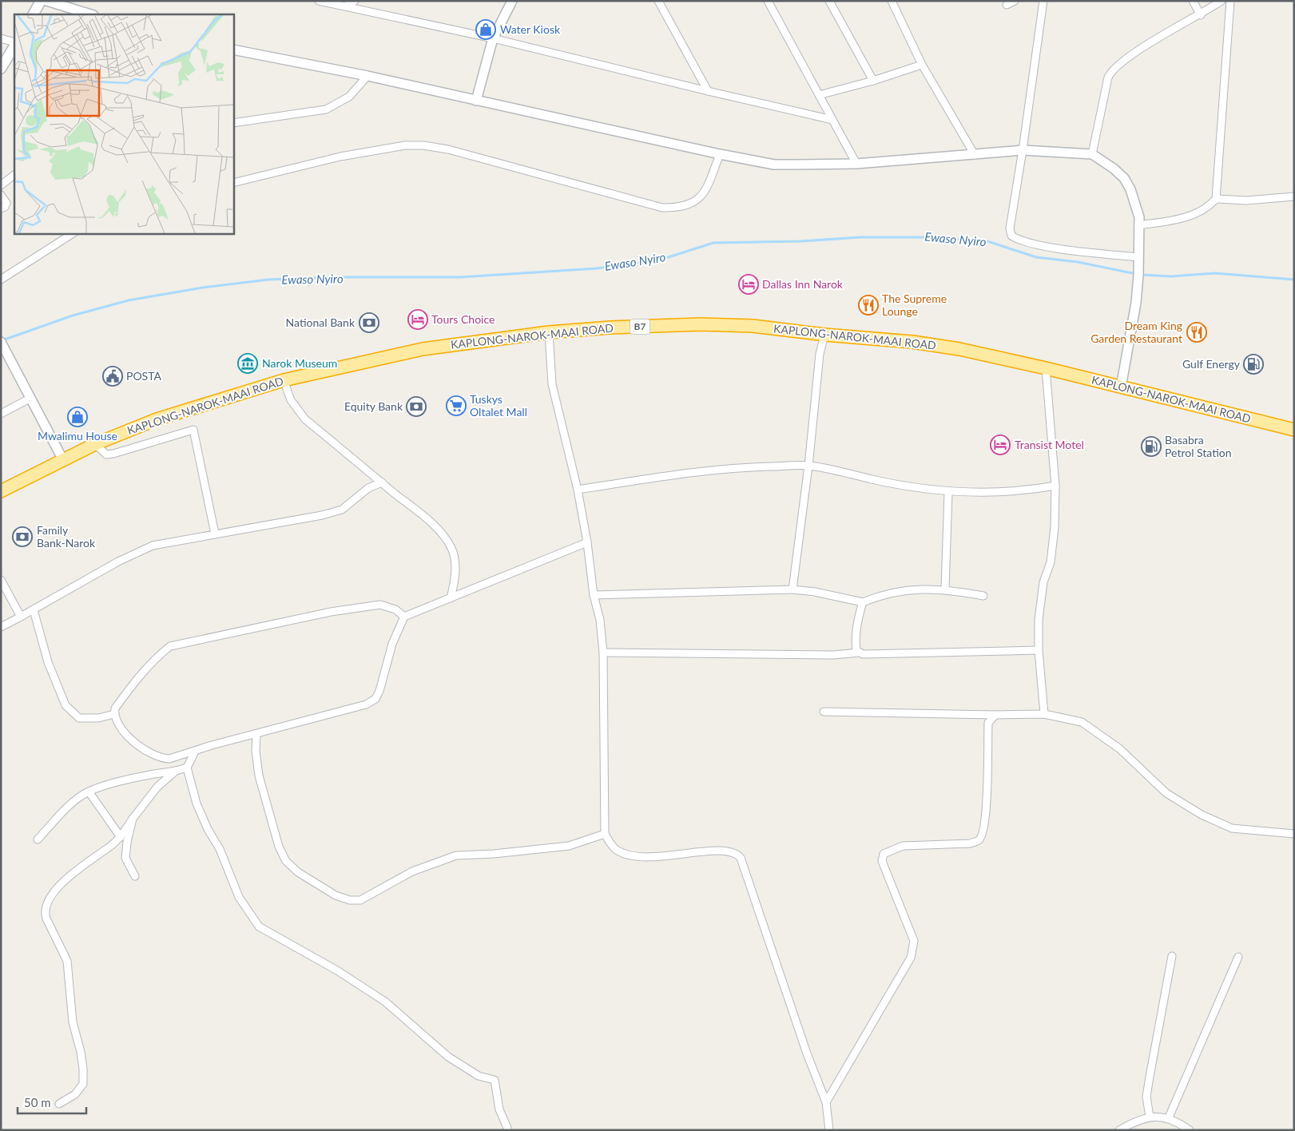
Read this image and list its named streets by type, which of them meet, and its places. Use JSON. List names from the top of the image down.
{
  "streets": {
    "highway": ["B7", "KAPLONG-NAROK-MAAI ROAD"]
  },
  "water": ["Ewaso Nyiro"],
  "places": {
    "shop": ["Water Kiosk", "Mwalimu House"],
    "hotel": ["Dallas Inn Narok", "Tours Choice", "Transist Motel"],
    "restaurant": ["The Supreme Lounge", "Dream King Garden Restaurant"],
    "bank": ["National Bank", "Equity Bank", "Family Bank-Narok"],
    "museum": ["Narok Museum"],
    "fuel station": ["Gulf Energy", "Basabra Petrol Station"],
    "public building": ["POSTA"],
    "supermarket": ["Tuskys Oltalet Mall"]
  },
  "scale_bar": "50 m"
}
